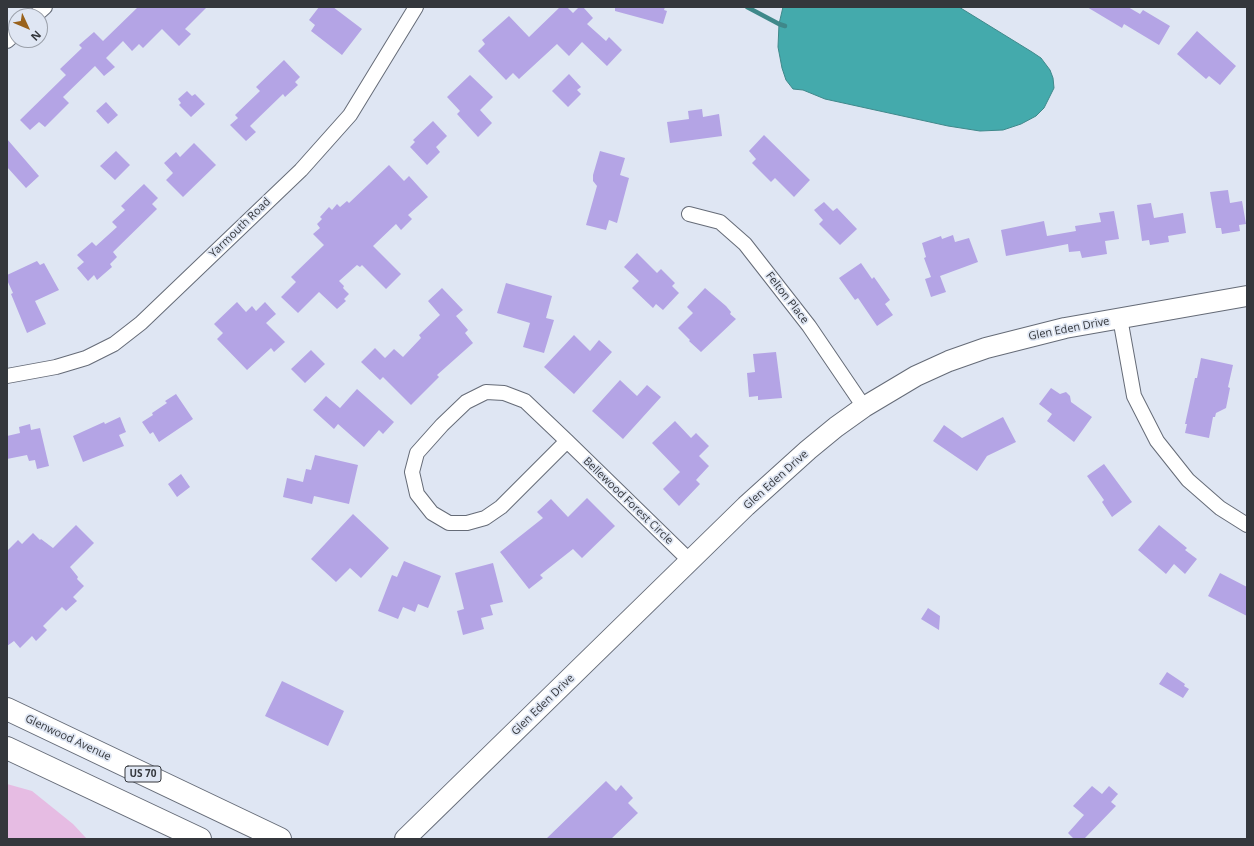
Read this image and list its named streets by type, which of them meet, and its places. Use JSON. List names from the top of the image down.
{
  "streets": {
    "main road": ["Glen Eden Drive", "Glenwood Avenue", "US 70"],
    "street": ["Yarmouth Road", "Felton Place", "Bellewood Forest Circle"]
  },
  "crossings": [
    ["Felton Place", "Glen Eden Drive"],
    ["Glen Eden Drive", "Bellewood Forest Circle"]
  ],
  "north": "bottom right"
}
